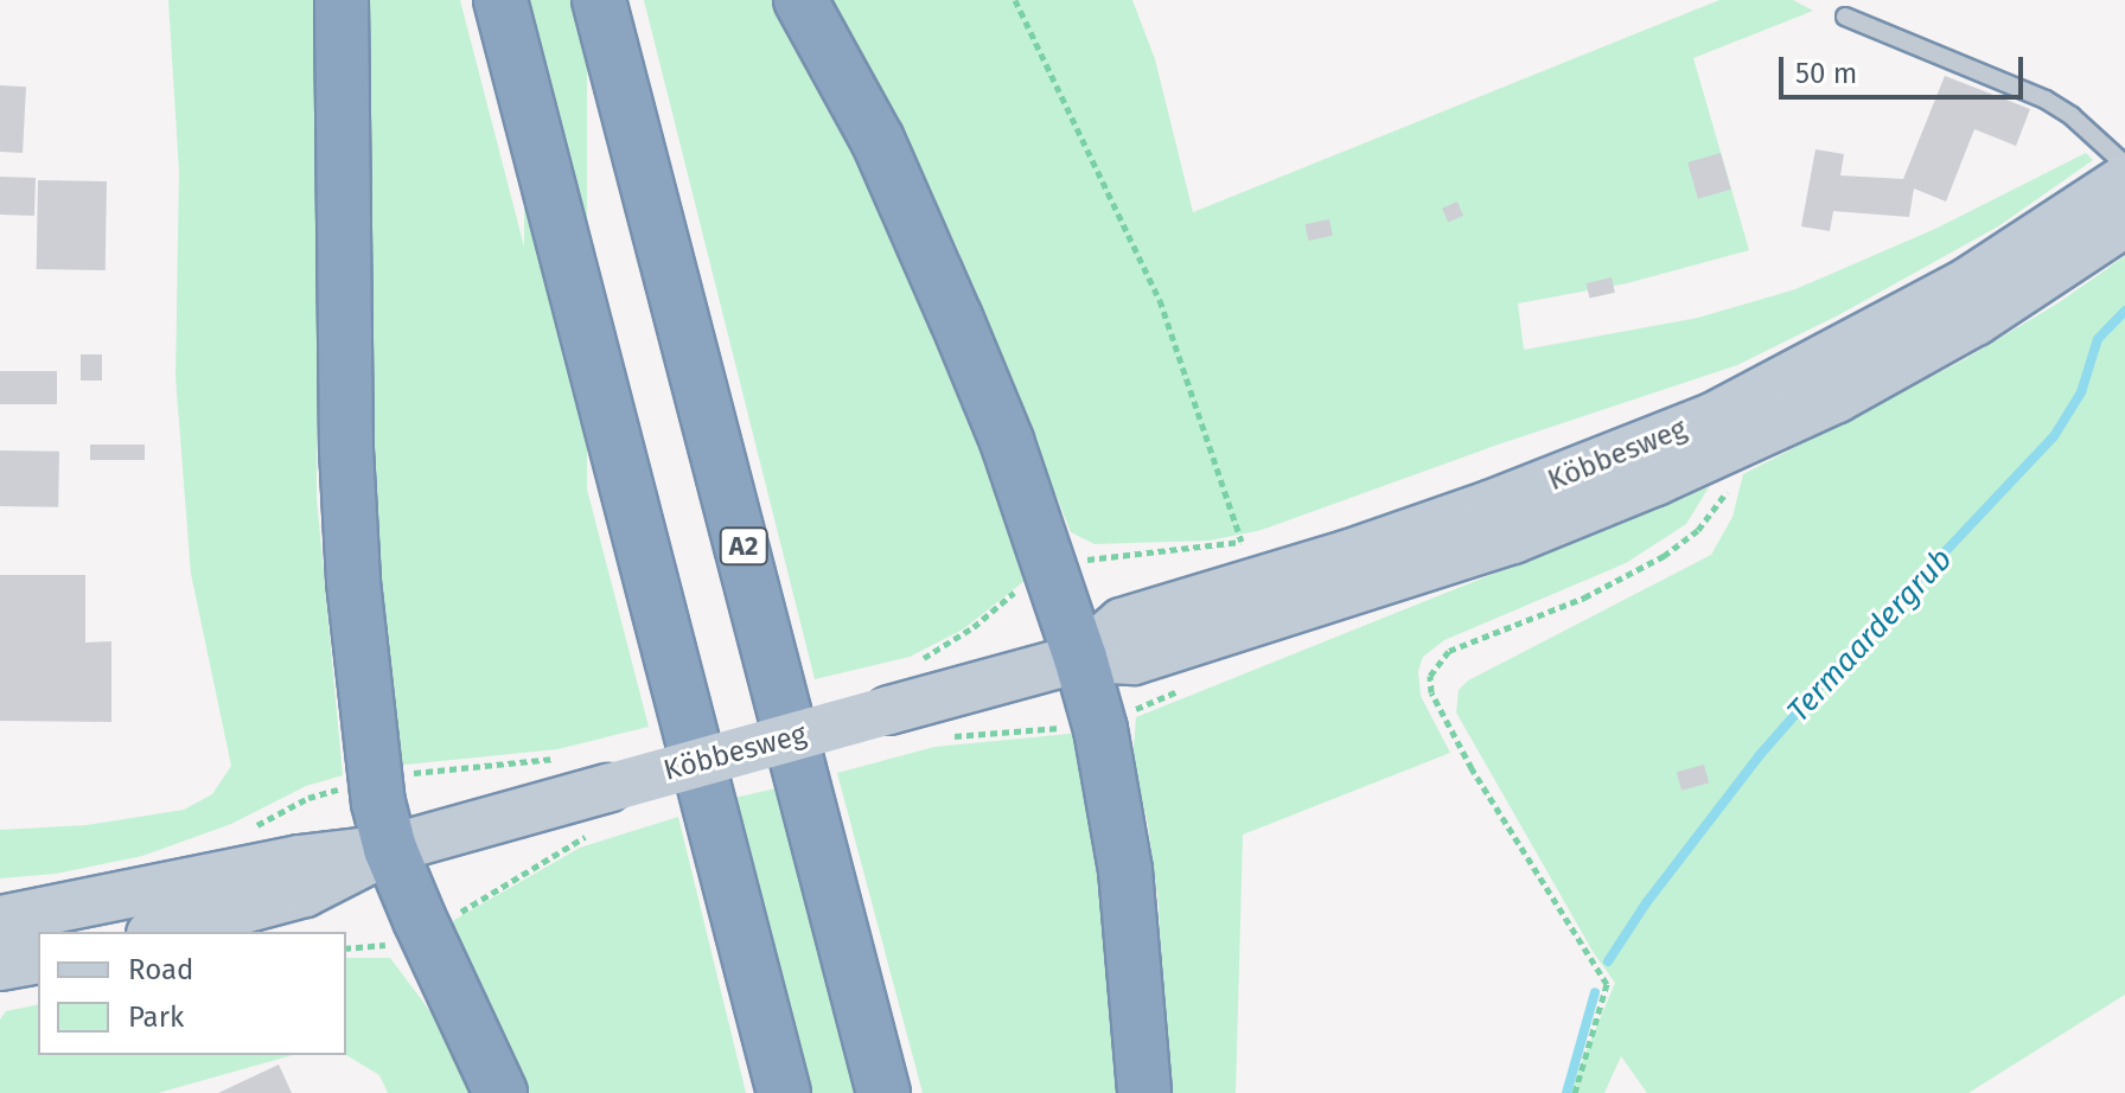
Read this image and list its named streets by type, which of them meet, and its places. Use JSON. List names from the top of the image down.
{
  "streets": {
    "highway": ["A2"],
    "main road": ["Köbbesweg"]
  },
  "water": ["Termaardergrub"],
  "legend": ["Road", "Park"],
  "scale_bar": "50 m"
}
